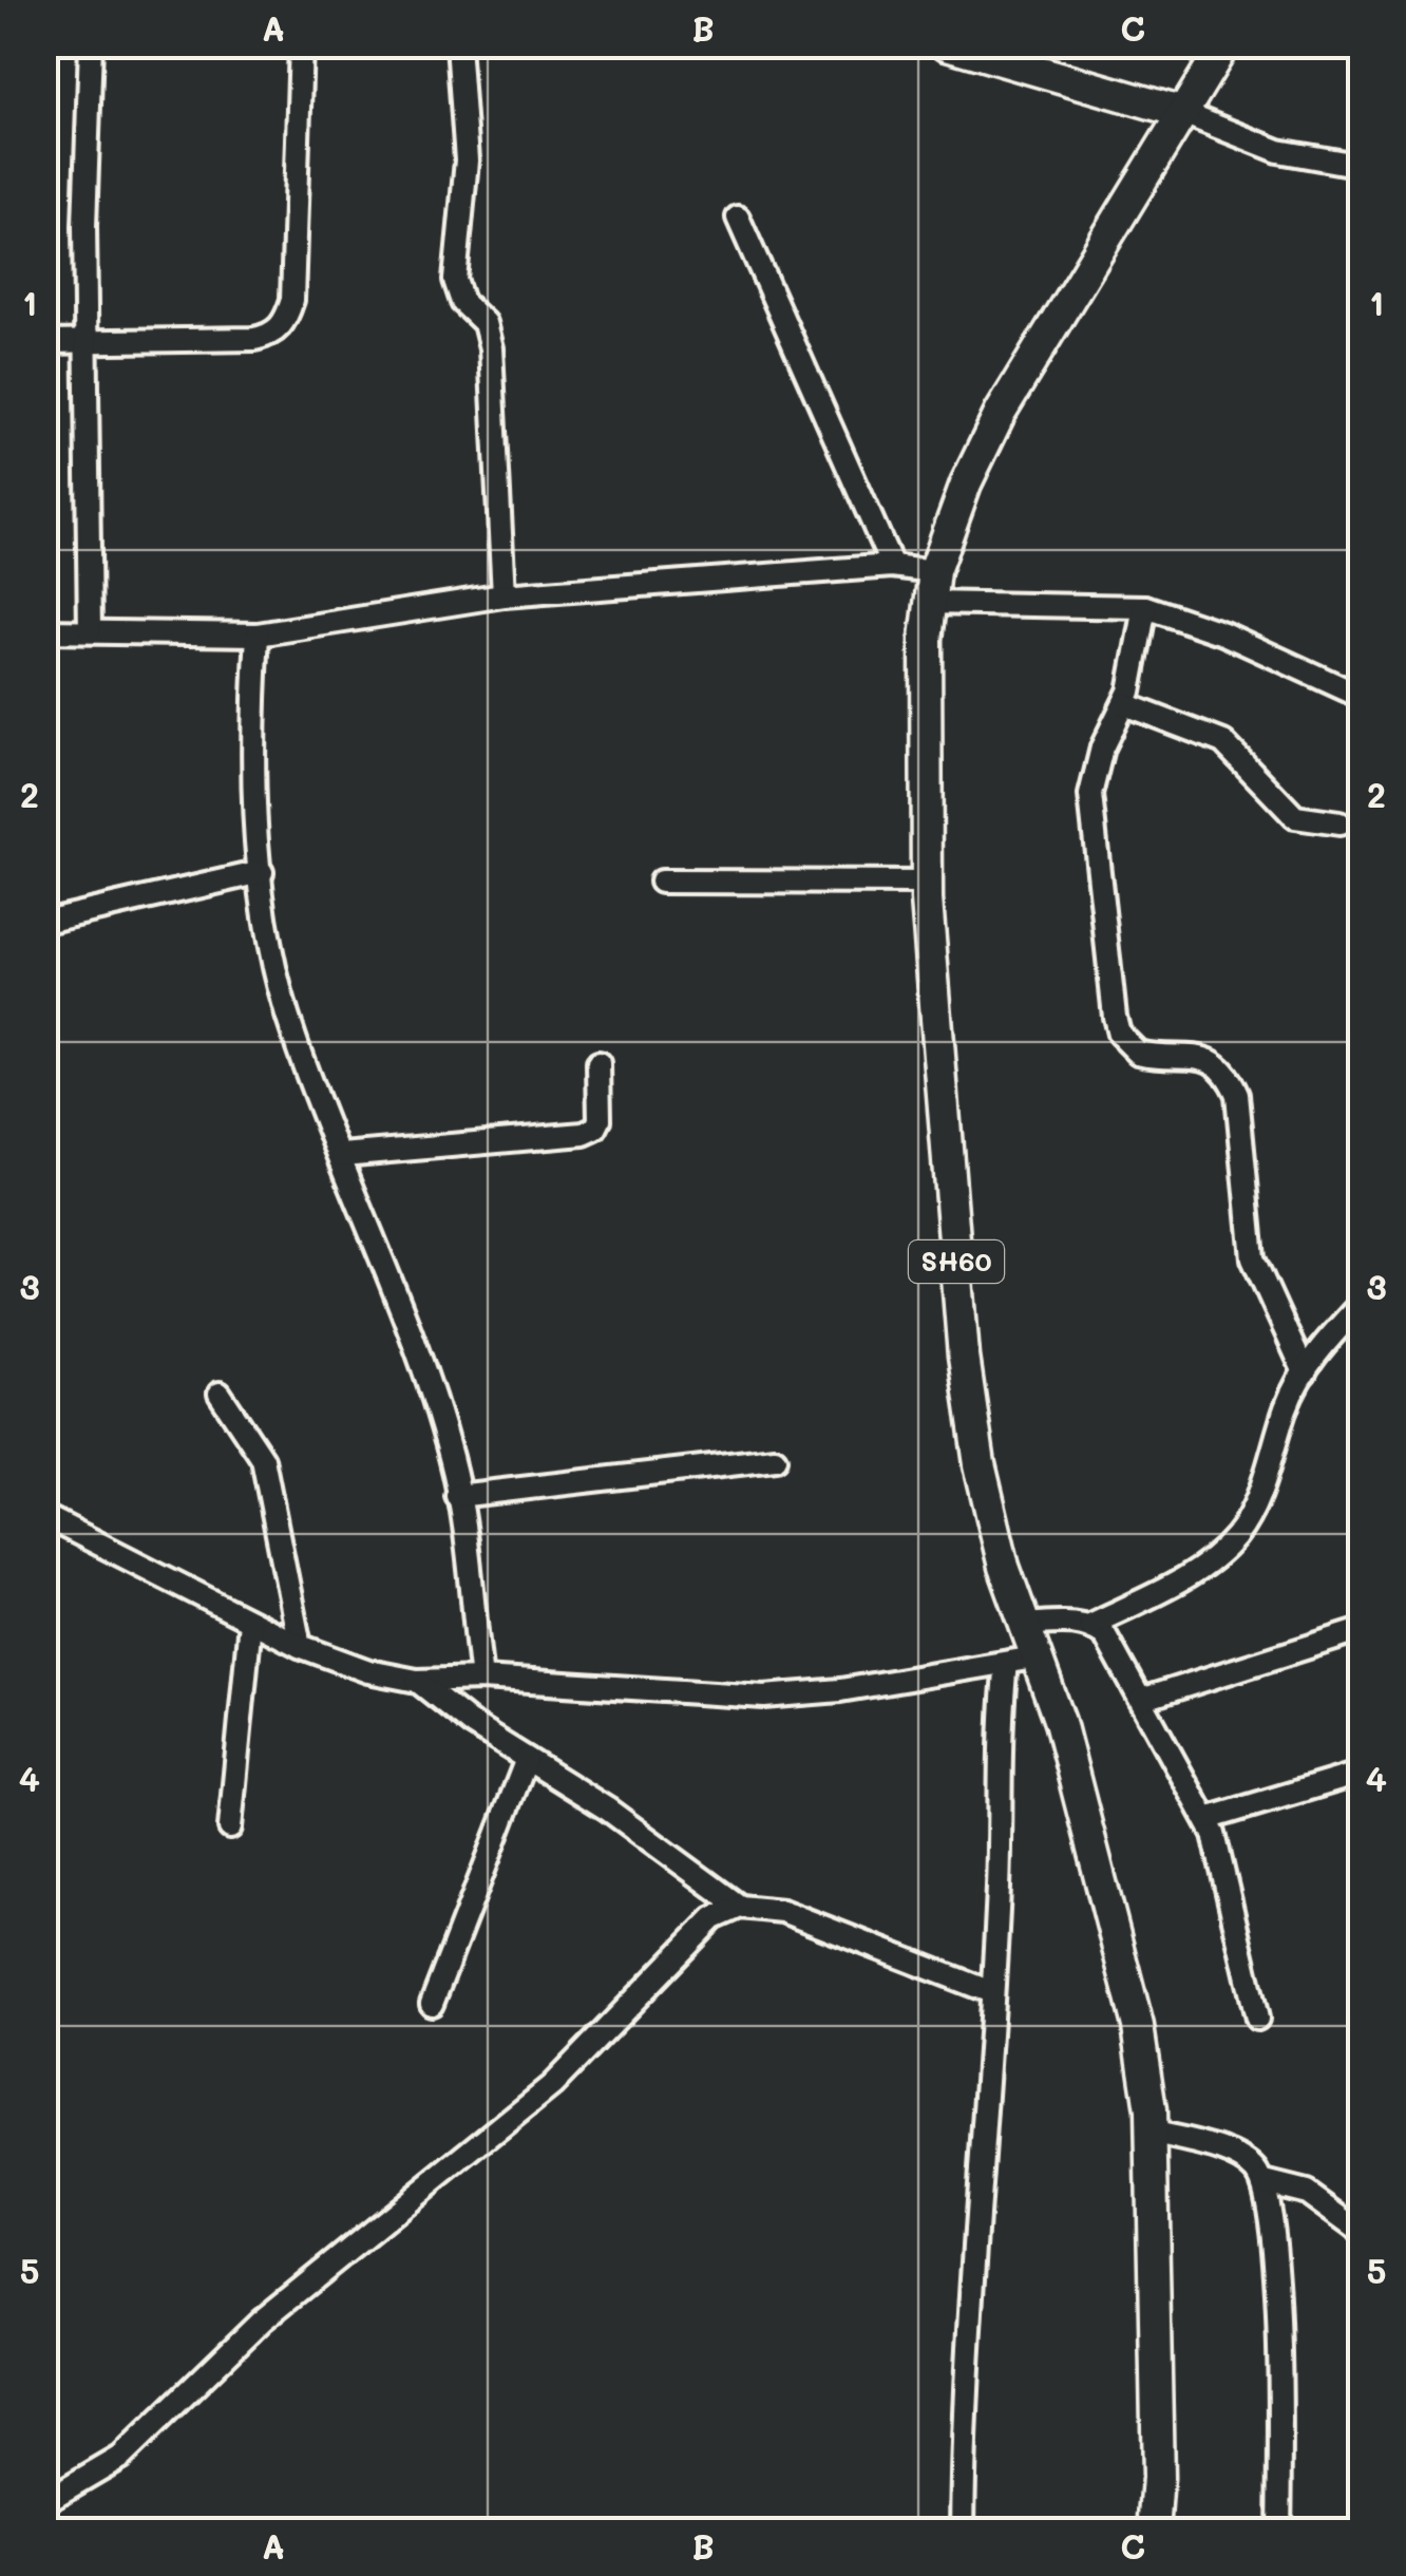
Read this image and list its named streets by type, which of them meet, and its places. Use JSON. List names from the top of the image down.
{
  "streets": {
    "main road": ["SH60"]
  },
  "grid": {
    "columns": ["A", "B", "C"],
    "rows": [
      "1",
      "2",
      "3",
      "4",
      "5"
    ]
  }
}
